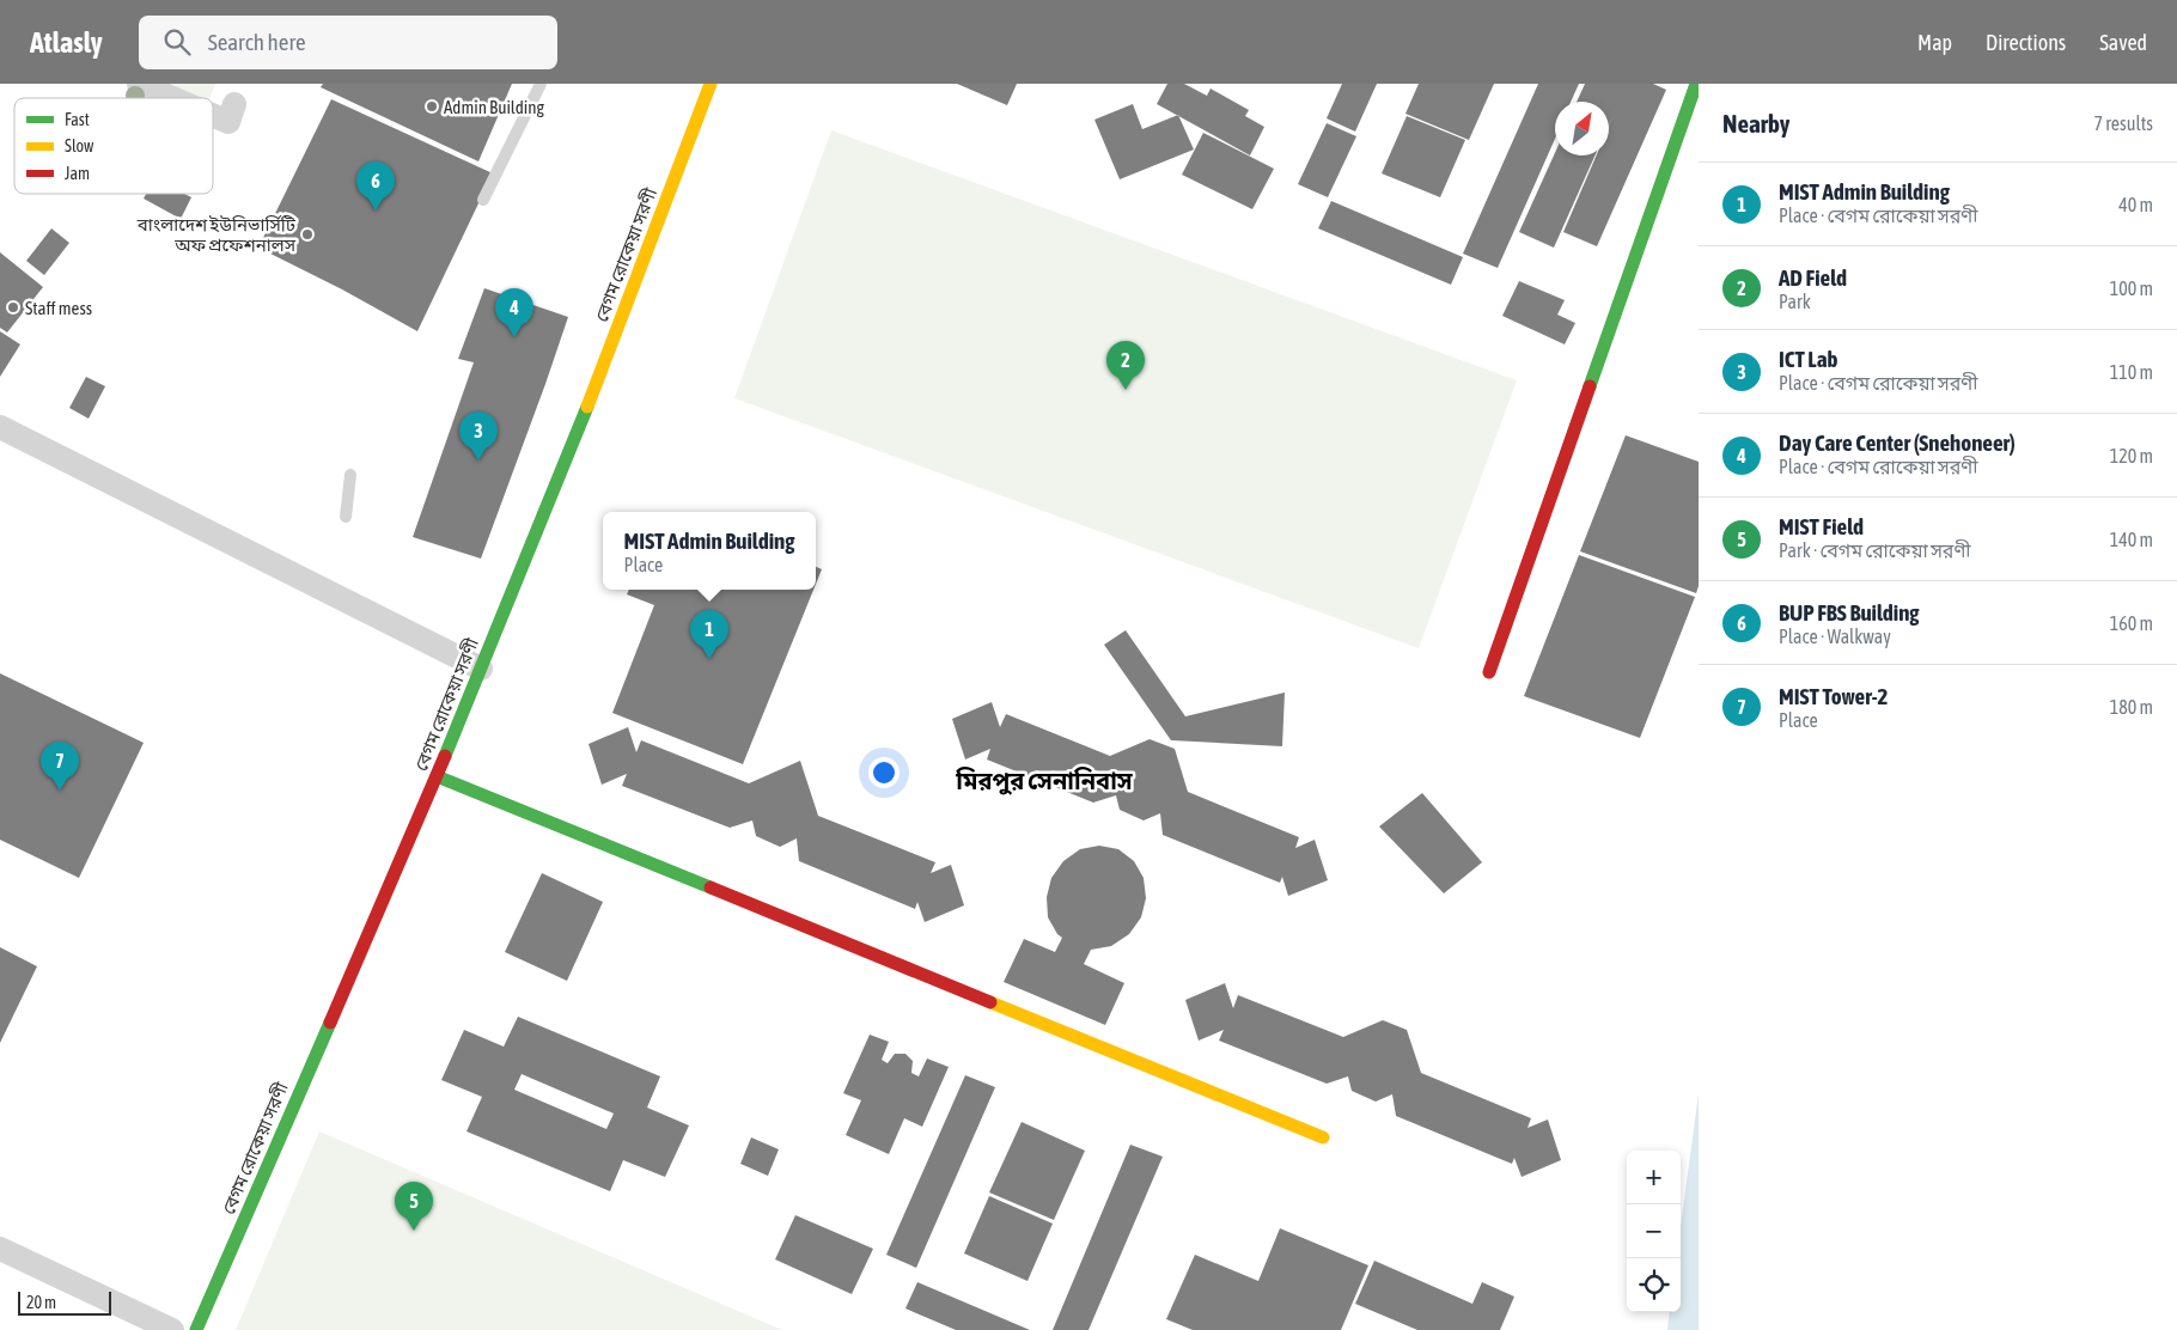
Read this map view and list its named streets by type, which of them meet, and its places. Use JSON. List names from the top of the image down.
{
  "streets": {
    "street": ["বেগম রোকেয়া সরণী"]
  },
  "districts": ["মিরপুর সেনানিবাস"],
  "places": ["Admin Building", "বাংলাদেশ ইউনিভার্সিটি অফ প্রফেশনালস", "Staff mess"],
  "legend": ["Fast", "Slow", "Jam"],
  "scale_bar": "20 m",
  "north": "top right",
  "page": {
    "header": "Atlasly",
    "search": "Search here",
    "nav": ["Map", "Directions", "Saved"],
    "heading": ["Nearby", "7 results"],
    "pins": [
      "6",
      "4",
      "2",
      "3",
      "1",
      "7",
      "5"
    ],
    "list": [
      {
        "mark": "1",
        "name": "MIST Admin Building",
        "note": "Place · বেগম রোকেয়া সরণী",
        "value": "40 m"
      },
      {
        "mark": "2",
        "name": "AD Field",
        "note": "Park",
        "value": "100 m"
      },
      {
        "mark": "3",
        "name": "ICT Lab",
        "note": "Place · বেগম রোকেয়া সরণী",
        "value": "110 m"
      },
      {
        "mark": "4",
        "name": "Day Care Center (Snehoneer)",
        "note": "Place · বেগম রোকেয়া সরণী",
        "value": "120 m"
      },
      {
        "mark": "5",
        "name": "MIST Field",
        "note": "Park · বেগম রোকেয়া সরণী",
        "value": "140 m"
      },
      {
        "mark": "6",
        "name": "BUP FBS Building",
        "note": "Place · Walkway",
        "value": "160 m"
      },
      {
        "mark": "7",
        "name": "MIST Tower-2",
        "note": "Place",
        "value": "180 m"
      }
    ],
    "popup": ["MIST Admin Building", "Place"],
    "map_buttons": ["+", "−"],
    "scale": "20 m"
  }
}
